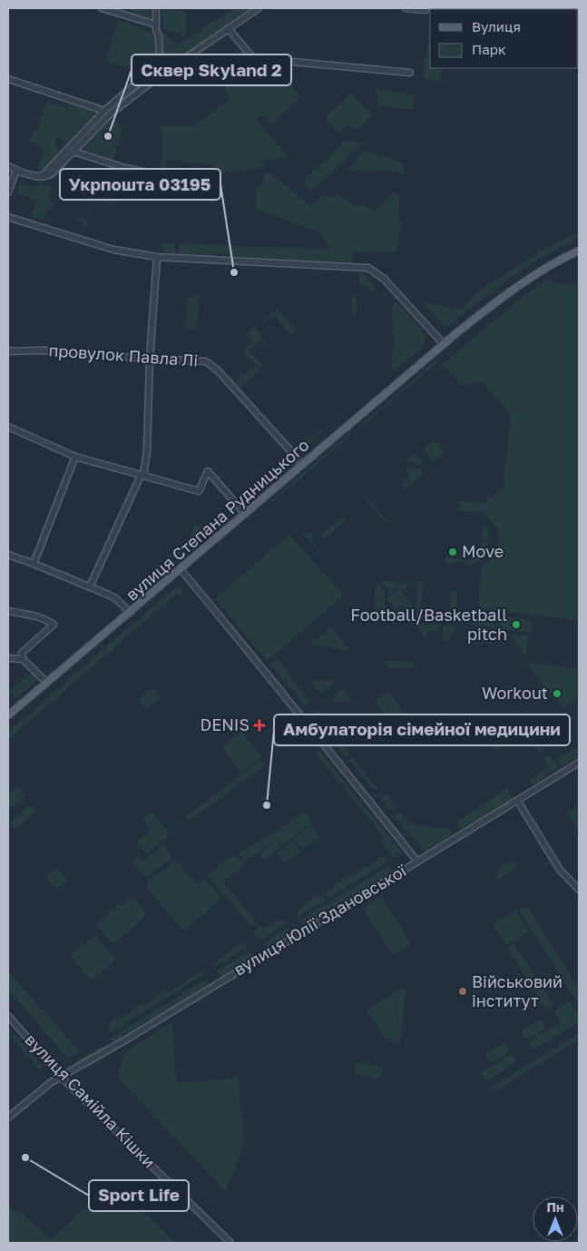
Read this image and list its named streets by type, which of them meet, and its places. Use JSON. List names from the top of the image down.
{
  "streets": {
    "main road": ["вулиця Степана Рудницького"],
    "street": ["провулок Павла Лі", "вулиця Юлії Здановської", "вулиця Самійла Кішки"]
  },
  "crossings": [
    ["провулок Павла Лі", "вулиця Степана Рудницького"],
    ["вулиця Юлії Здановської", "вулиця Самійла Кішки"]
  ],
  "places": {
    "other": [
      "Сквер Skyland 2",
      "Укрпошта 03195",
      "Move",
      "Football/Basketball pitch",
      "Workout",
      "Амбулаторія сімейної медицини",
      "Військовий інститут",
      "Sport Life"
    ],
    "health": ["DENIS"]
  },
  "legend": ["Вулиця", "Парк"],
  "north": "top"
}
